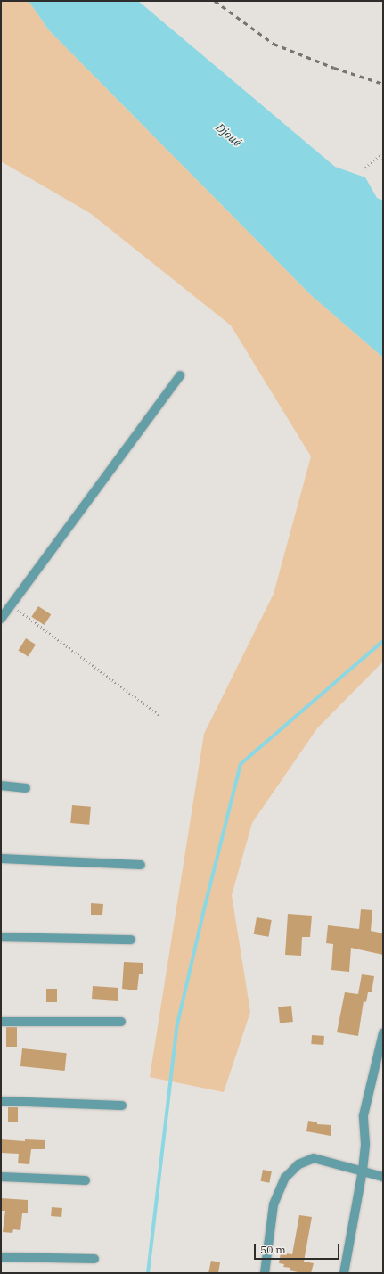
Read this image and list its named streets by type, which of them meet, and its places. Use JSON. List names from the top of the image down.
{
  "water": ["Djoué"],
  "scale_bar": "50 m"
}
